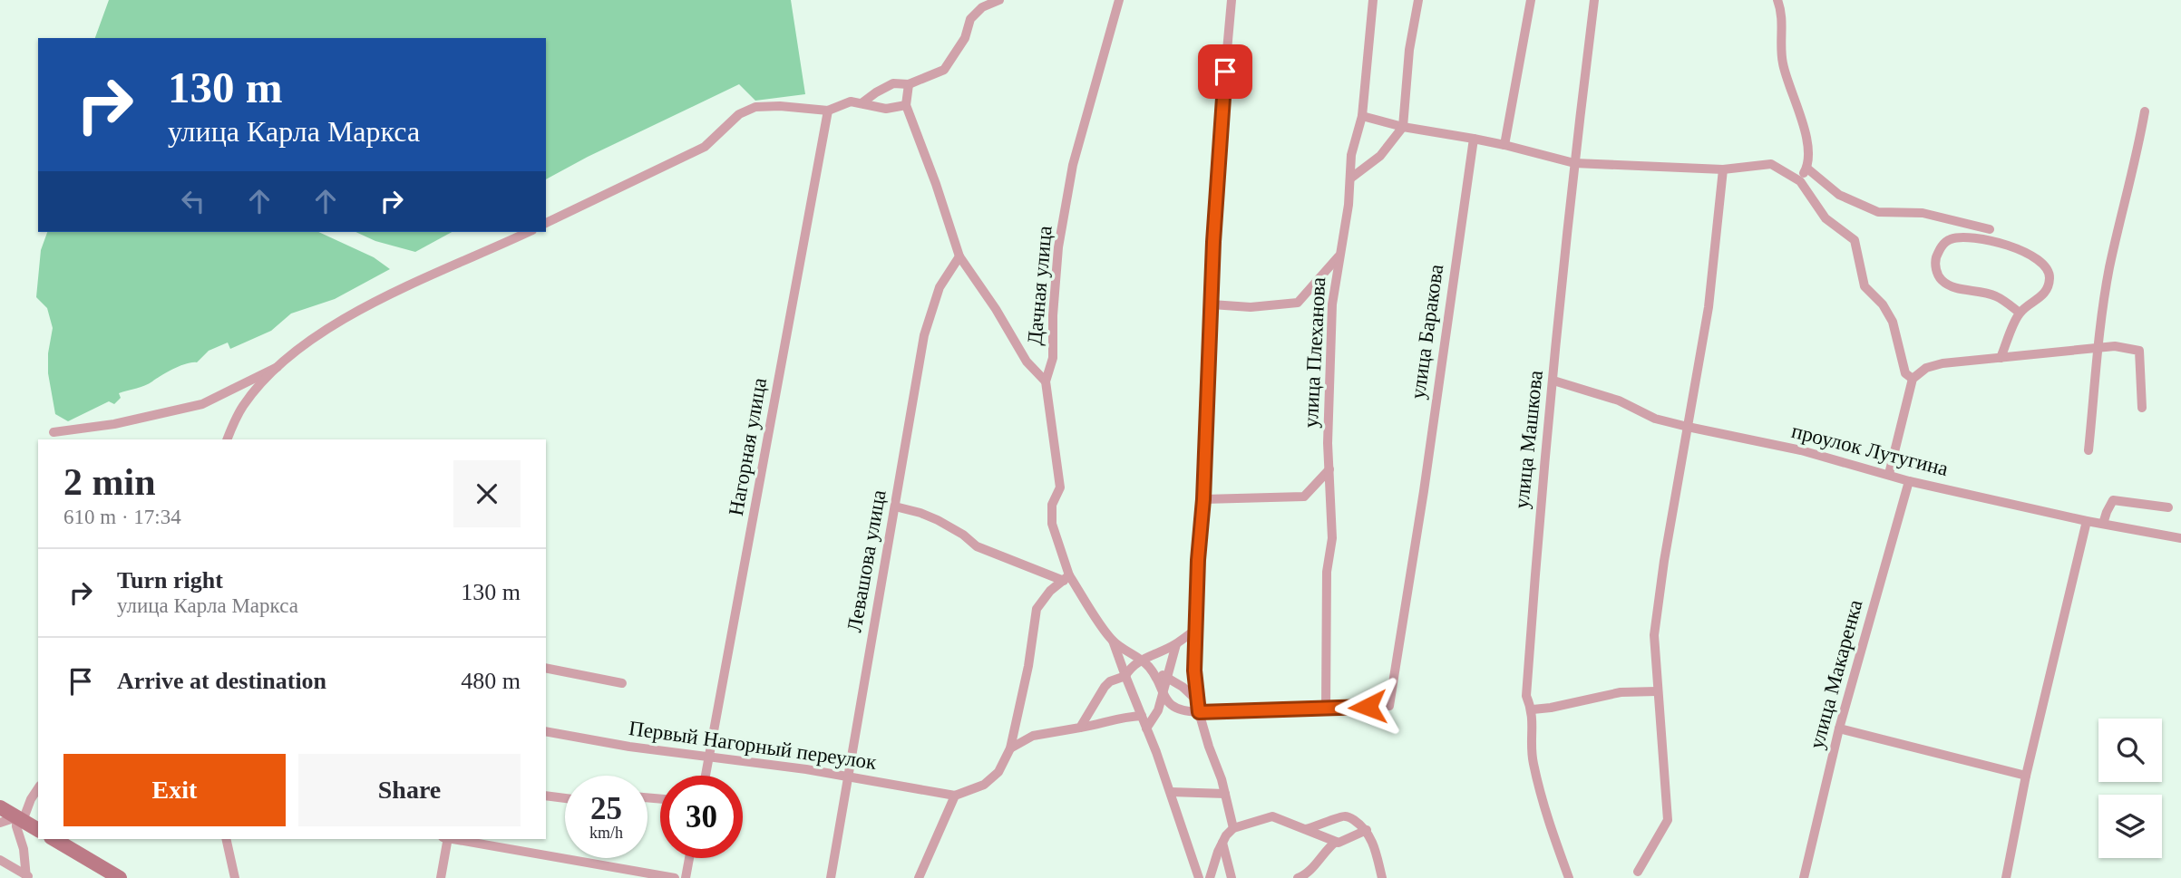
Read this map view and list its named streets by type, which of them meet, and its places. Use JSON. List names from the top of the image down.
{
  "streets": {
    "street": [
      "Дачная улица",
      "улица Баракова",
      "улица Плеханова",
      "улица Машкова",
      "Нагорная улица",
      "проулок Лутугина",
      "Левашова улица",
      "улица Макаренка",
      "Первый Нагорный переулок"
    ]
  },
  "crossings": [
    ["улица Баракова", "улица Плеханова"],
    ["улица Машкова", "проулок Лутугина"],
    ["Нагорная улица", "Первый Нагорный переулок"],
    ["проулок Лутугина", "улица Макаренка"],
    ["Левашова улица", "Первый Нагорный переулок"]
  ],
  "page": {
    "turn": ["130 m", "улица Карла Маркса"],
    "heading": ["2 min", "610 m · 17:34"],
    "list": [
      {
        "name": "Turn right",
        "note": "улица Карла Маркса",
        "value": "130 m"
      },
      {
        "name": "Arrive at destination",
        "value": "480 m"
      }
    ],
    "buttons": ["Exit", "Share"],
    "speed": "25 km/h",
    "limit": "30"
  }
}
